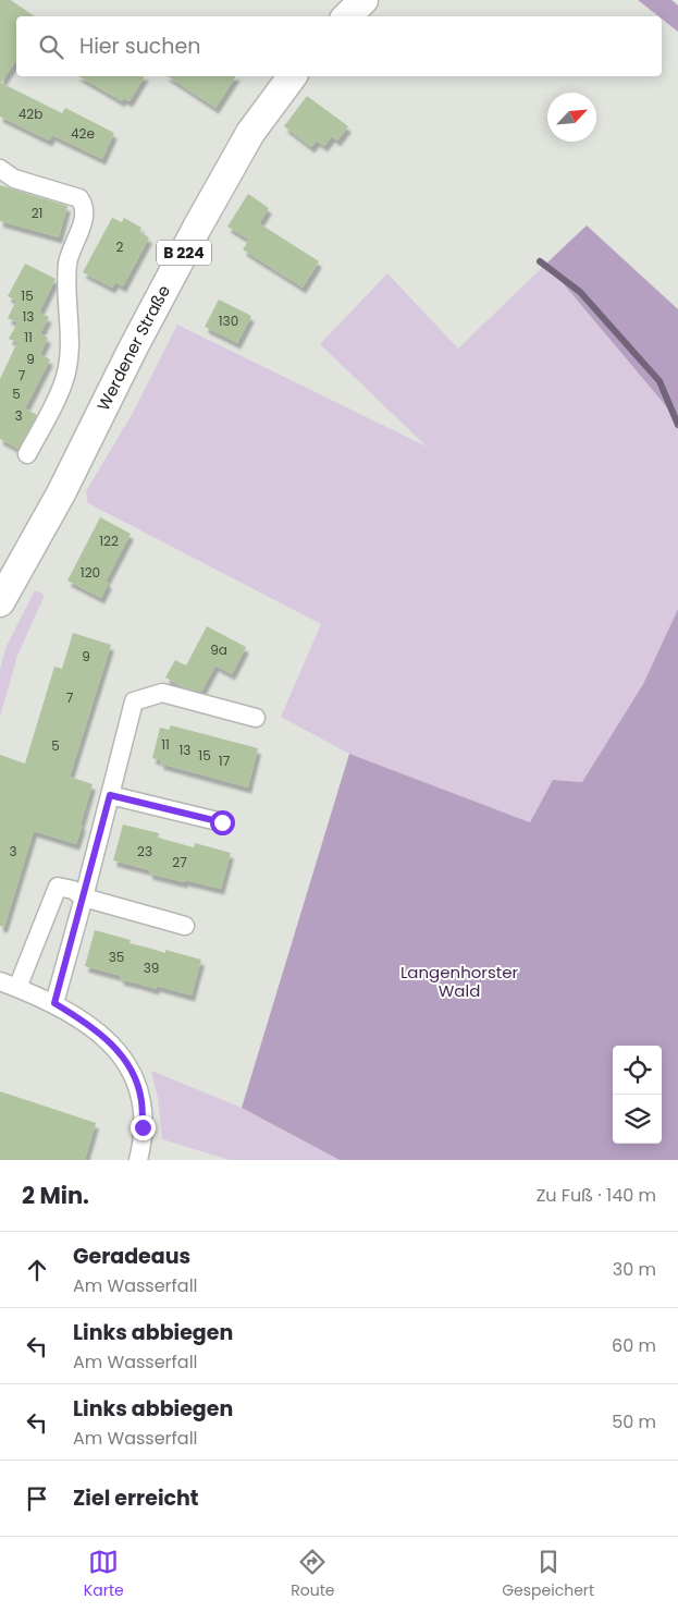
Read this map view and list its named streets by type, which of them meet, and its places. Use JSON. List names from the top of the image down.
{
  "streets": {
    "main road": ["B 224", "Werdener Straße"]
  },
  "parks": ["Langenhorster Wald"],
  "house_numbers": [
    "42b",
    "42e",
    "21",
    "2",
    "15",
    "13",
    "130",
    "11",
    "9",
    "7",
    "5",
    "3",
    "122",
    "120",
    "9a",
    "9",
    "7",
    "11",
    "5",
    "13",
    "15",
    "17",
    "3",
    "23",
    "27",
    "35",
    "39"
  ],
  "north": "top right",
  "page": {
    "search": "Hier suchen",
    "heading": ["2 Min.", "Zu Fuß · 140 m"],
    "list": [
      ["Geradeaus", "Am Wasserfall", "30 m"],
      ["Links abbiegen", "Am Wasserfall", "60 m"],
      ["Links abbiegen", "Am Wasserfall", "50 m"],
      "Ziel erreicht"
    ],
    "nav": ["Karte", "Route", "Gespeichert"]
  }
}
